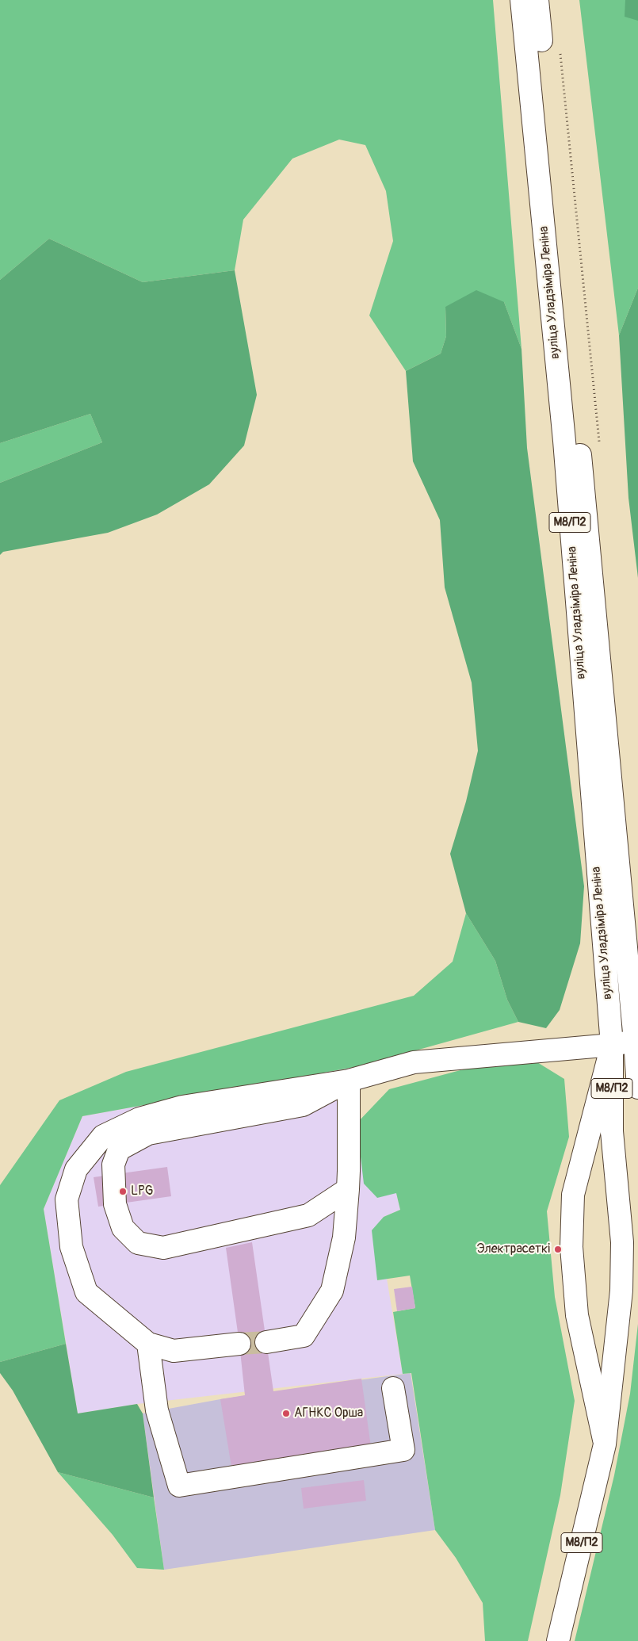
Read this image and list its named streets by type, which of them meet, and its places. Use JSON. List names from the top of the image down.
{
  "streets": {
    "main road": ["вуліца Уладзіміра Леніна", "М8/П2"]
  },
  "crossings": [
    ["вуліца Уладзіміра Леніна", "М8/П2"]
  ],
  "places": ["LPG", "Электрасеткі", "АГНКС Орша"]
}
